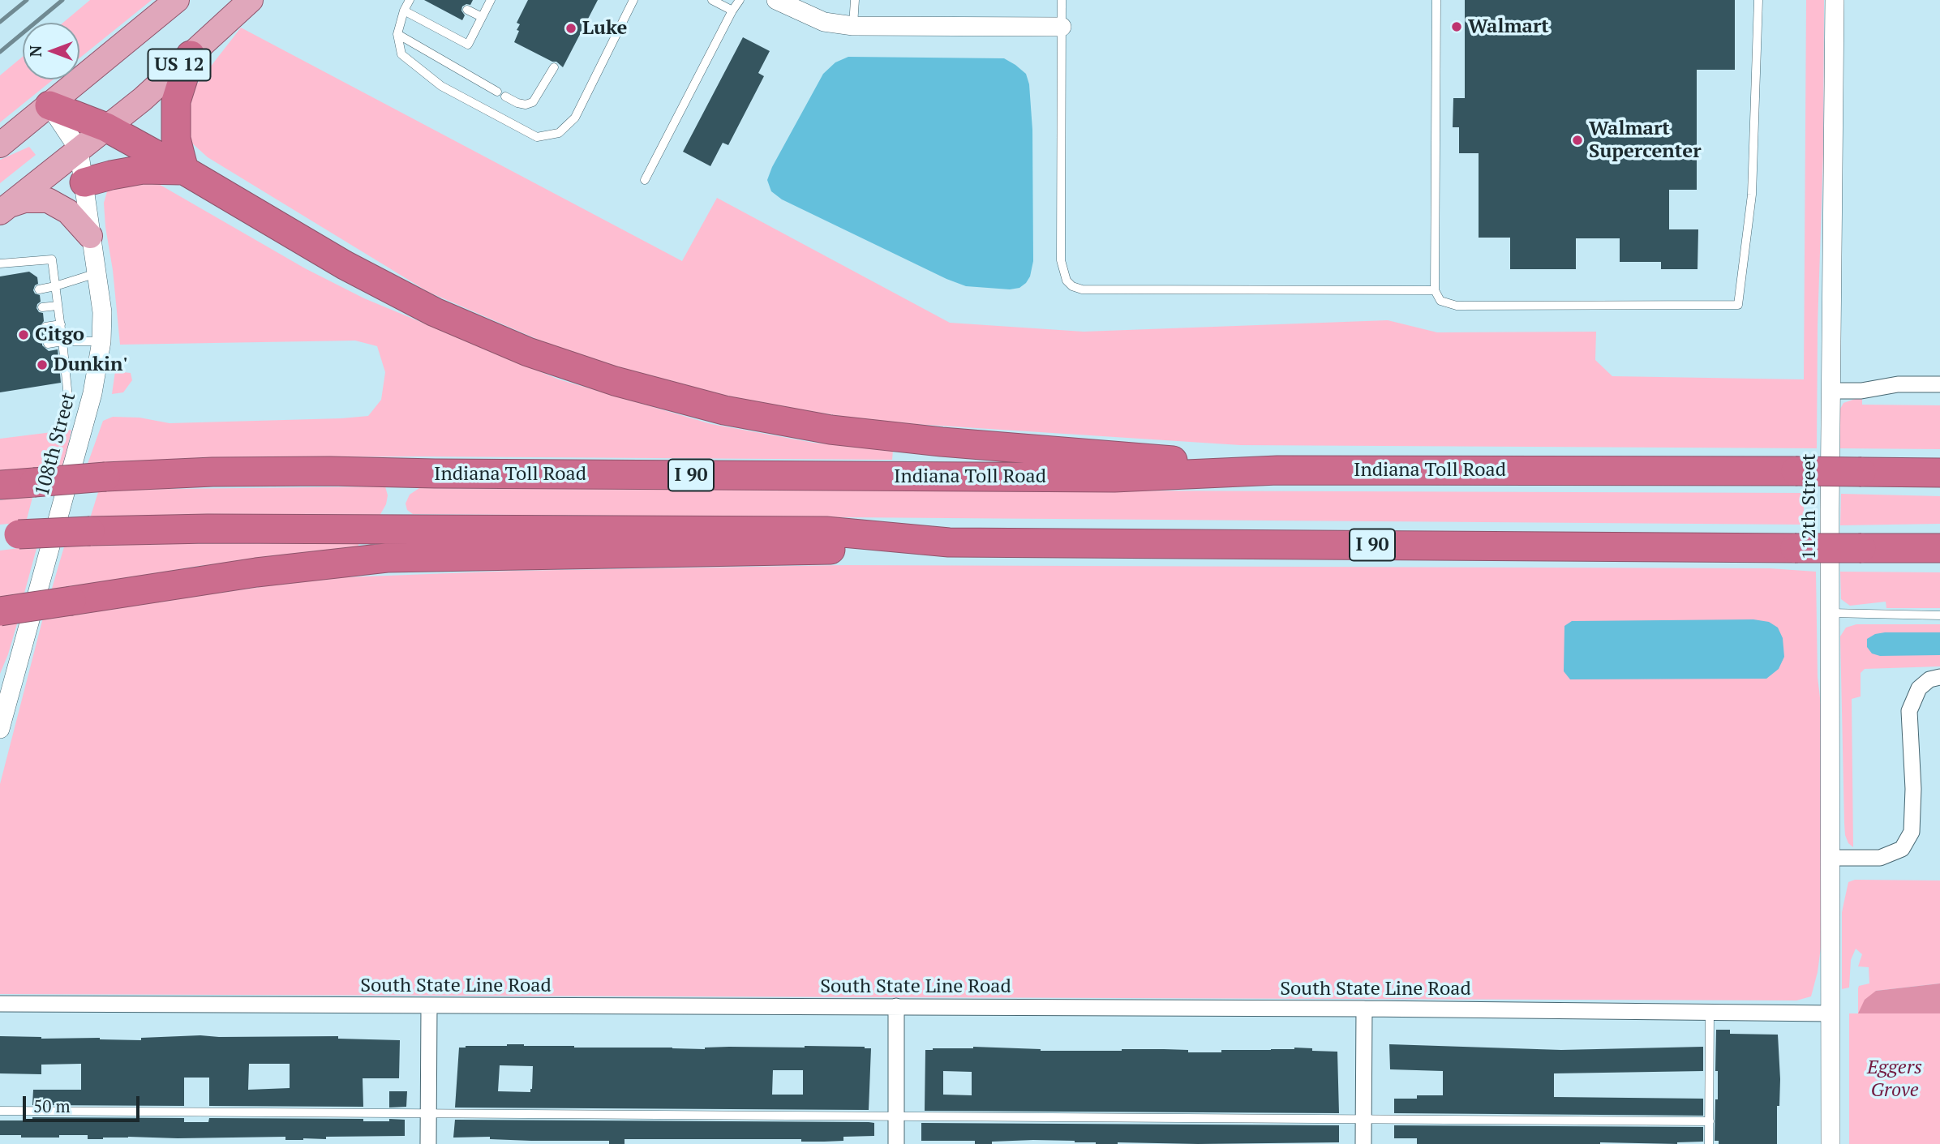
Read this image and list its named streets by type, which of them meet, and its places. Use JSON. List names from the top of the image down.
{
  "streets": {
    "highway": ["Indiana Toll Road", "I 90"],
    "main road": ["US 12"],
    "street": ["108th Street", "112th Street", "South State Line Road"]
  },
  "crossings": [
    ["US 12", "108th Street"],
    ["112th Street", "South State Line Road"]
  ],
  "parks": ["Eggers Grove"],
  "places": [
    "Walmart",
    "Luke",
    "Walmart Supercenter",
    "Citgo",
    "Dunkin'"
  ],
  "scale_bar": "50 m",
  "north": "left"
}
